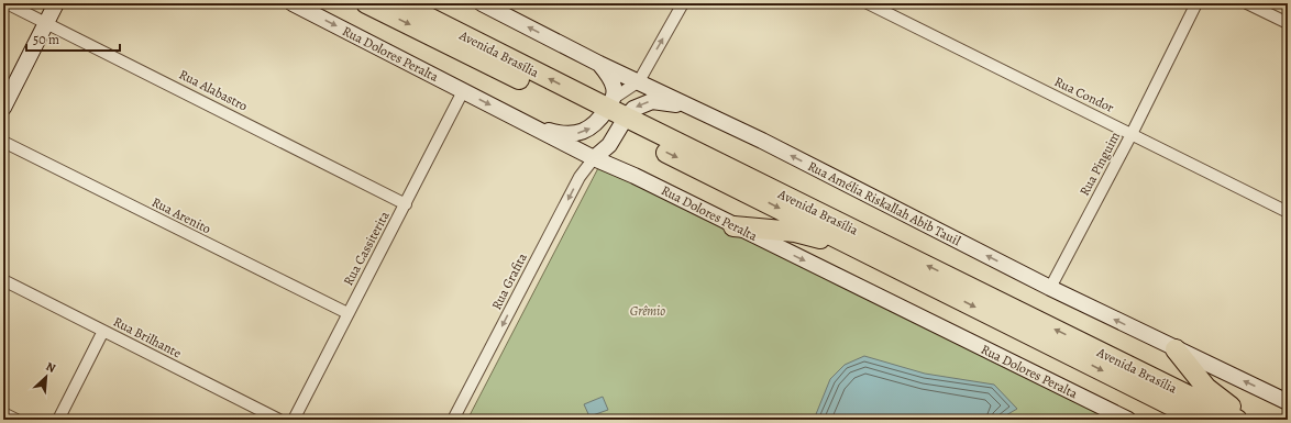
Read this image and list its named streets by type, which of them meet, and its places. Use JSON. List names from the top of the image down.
{
  "streets": {
    "highway": ["Avenida Brasília"],
    "main road": ["Rua Dolores Peralta", "Rua Amélia Riskallah Abib Tauil"],
    "street": [
      "Rua Alabastro",
      "Rua Condor",
      "Rua Pinguim",
      "Rua Arenito",
      "Rua Cassiterita",
      "Rua Grafita",
      "Rua Brilhante"
    ]
  },
  "crossings": [
    ["Rua Dolores Peralta", "Rua Cassiterita"],
    ["Rua Dolores Peralta", "Rua Grafita"],
    ["Rua Alabastro", "Rua Cassiterita"],
    ["Rua Condor", "Rua Pinguim"],
    ["Rua Pinguim", "Rua Amélia Riskallah Abib Tauil"],
    ["Rua Arenito", "Rua Cassiterita"]
  ],
  "one_way": ["Rua Dolores Peralta", "Rua Amélia Riskallah Abib Tauil", "Rua Grafita"],
  "parks": ["Grêmio"],
  "scale_bar": "50 m",
  "north": "top right"
}
